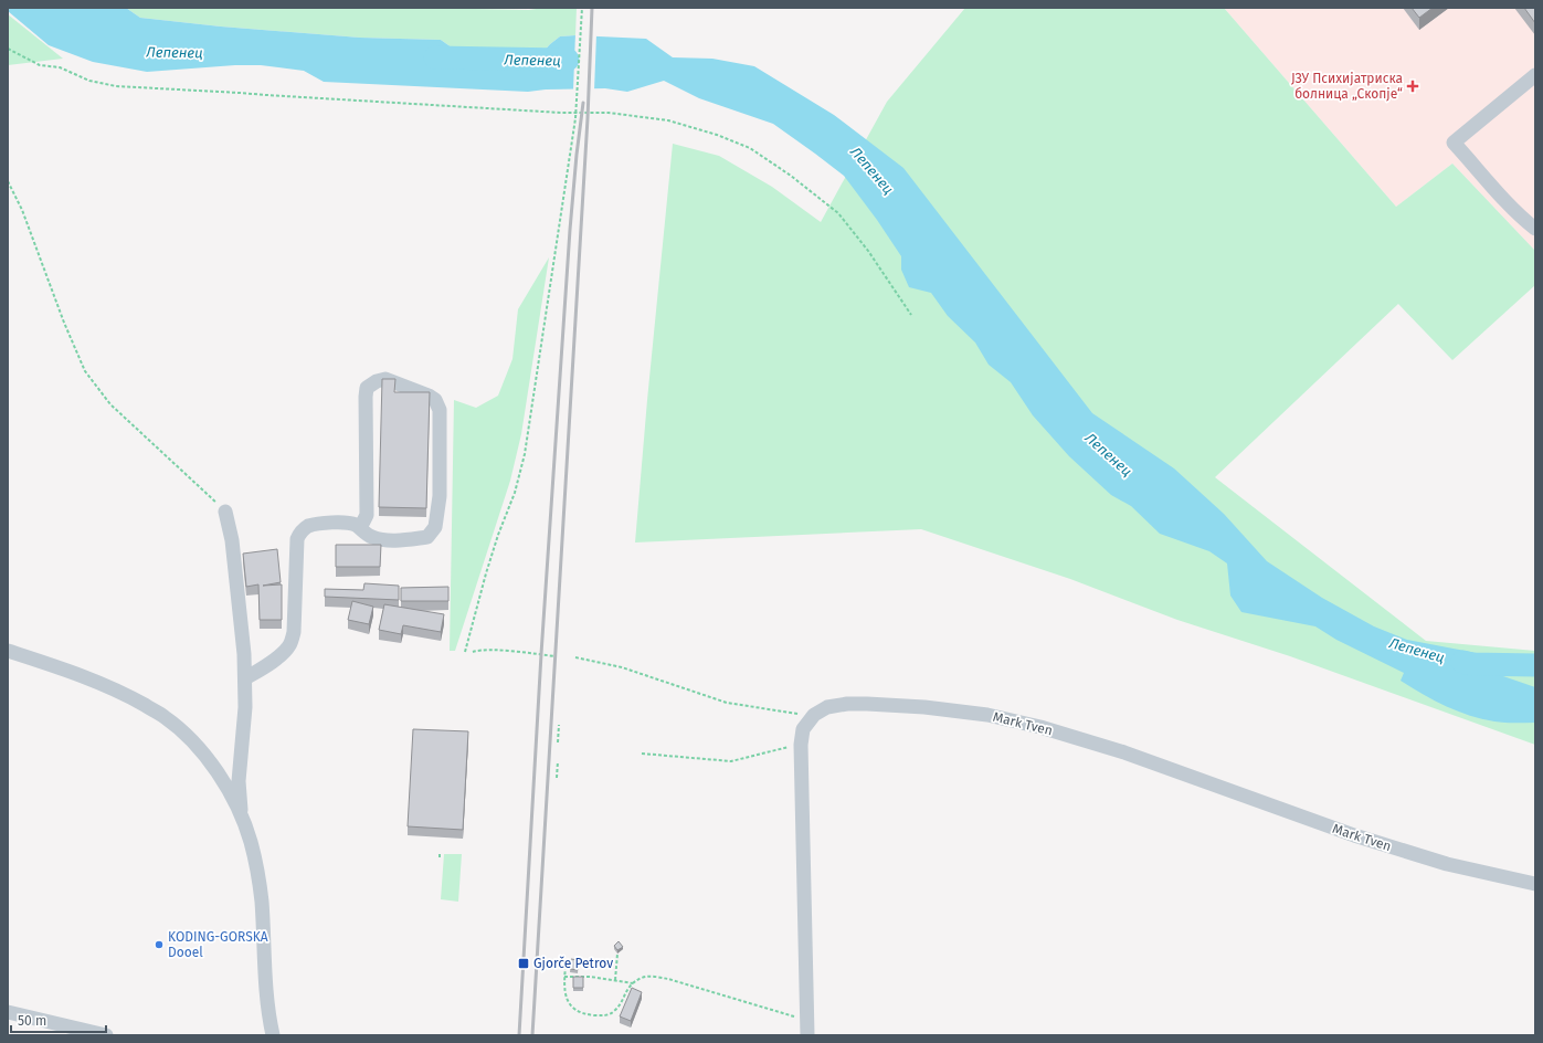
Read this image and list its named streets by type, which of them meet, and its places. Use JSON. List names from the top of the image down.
{
  "streets": {
    "street": ["Mark Tven"]
  },
  "water": ["Лепенец"],
  "places": {
    "health": ["ЈЗУ Психијатриска болница „Скопје“"],
    "other": ["KODING-GORSKA Dooel"],
    "transit": ["Gjorče Petrov"]
  },
  "scale_bar": "50 m"
}
